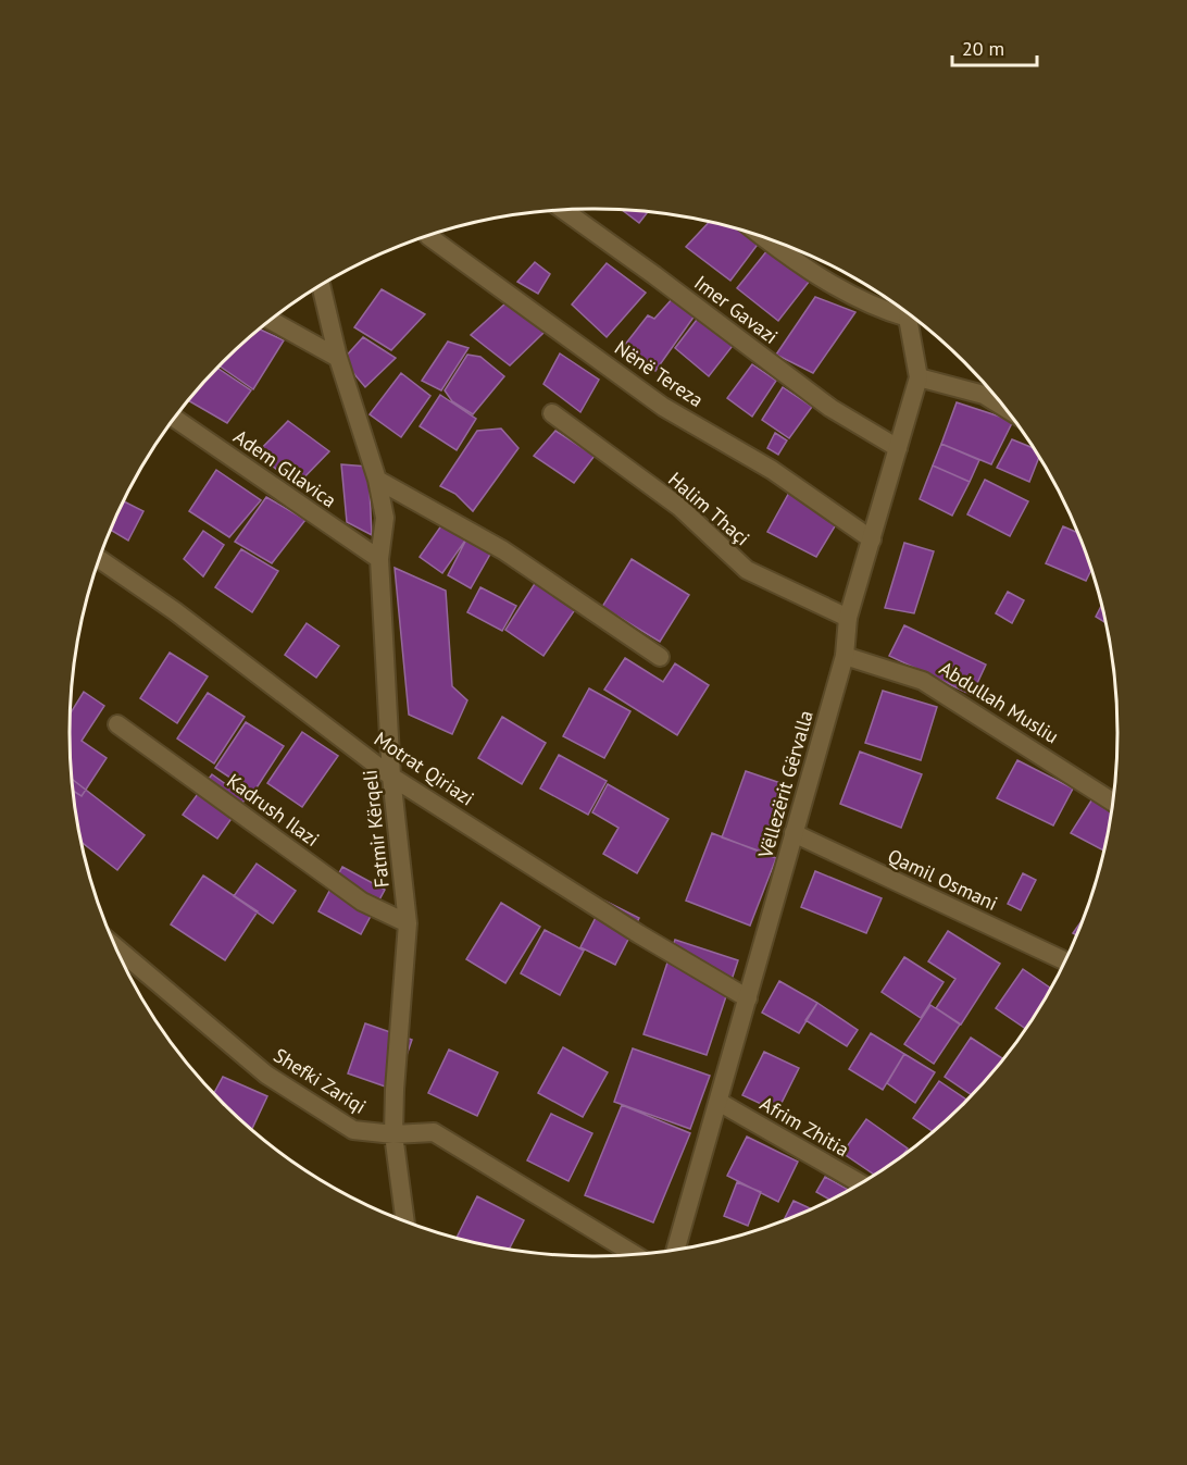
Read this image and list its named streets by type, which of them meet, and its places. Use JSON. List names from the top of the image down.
{
  "streets": {
    "street": [
      "Imer Gavazi",
      "Nënë Tereza",
      "Adem Gllavica",
      "Halim Thaçi",
      "Abdullah Musliu",
      "Motrat Qiriazi",
      "Vëllezërit Gërvalla",
      "Kadrush Ilazi",
      "Fatmir Kërqeli",
      "Qamil Osmani",
      "Shefki Zariqi",
      "Afrim Zhitia"
    ]
  },
  "crossings": [
    ["Imer Gavazi", "Vëllezërit Gërvalla"],
    ["Nënë Tereza", "Vëllezërit Gërvalla"],
    ["Adem Gllavica", "Fatmir Kërqeli"],
    ["Halim Thaçi", "Vëllezërit Gërvalla"],
    ["Abdullah Musliu", "Vëllezërit Gërvalla"],
    ["Motrat Qiriazi", "Vëllezërit Gërvalla"],
    ["Motrat Qiriazi", "Fatmir Kërqeli"],
    ["Vëllezërit Gërvalla", "Qamil Osmani"],
    ["Vëllezërit Gërvalla", "Afrim Zhitia"],
    ["Kadrush Ilazi", "Fatmir Kërqeli"],
    ["Fatmir Kërqeli", "Shefki Zariqi"]
  ],
  "scale_bar": "20 m"
}
